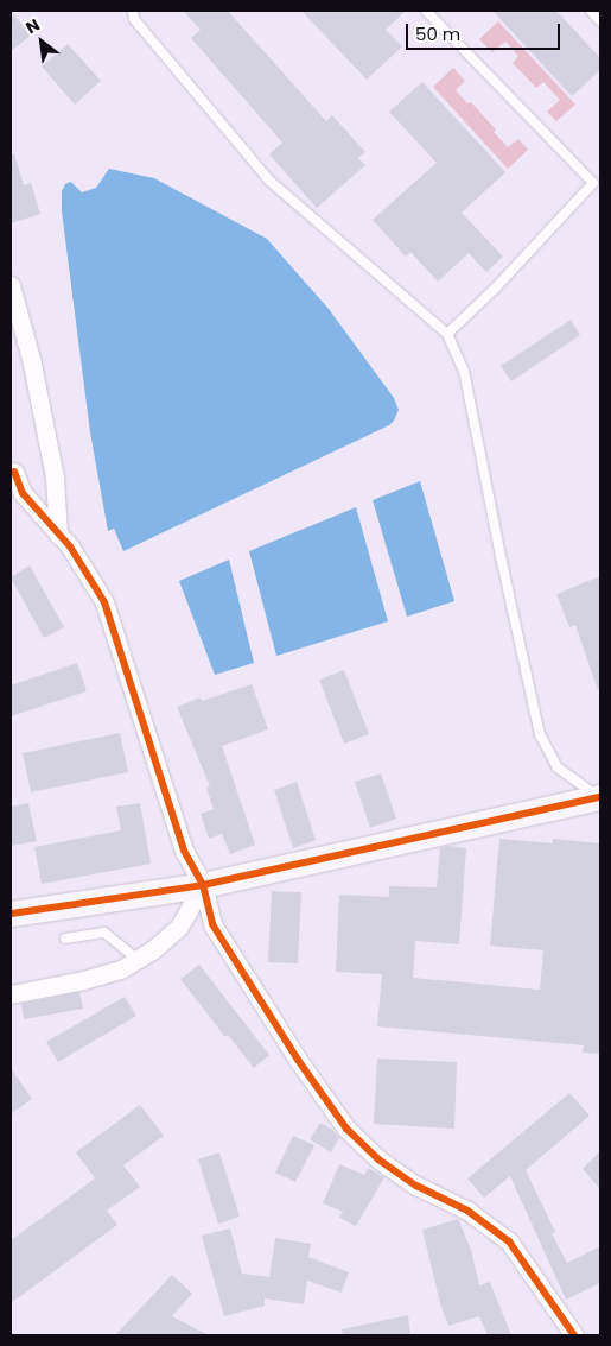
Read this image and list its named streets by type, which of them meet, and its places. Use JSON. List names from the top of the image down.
{
  "scale_bar": "50 m",
  "north": "top left"
}
